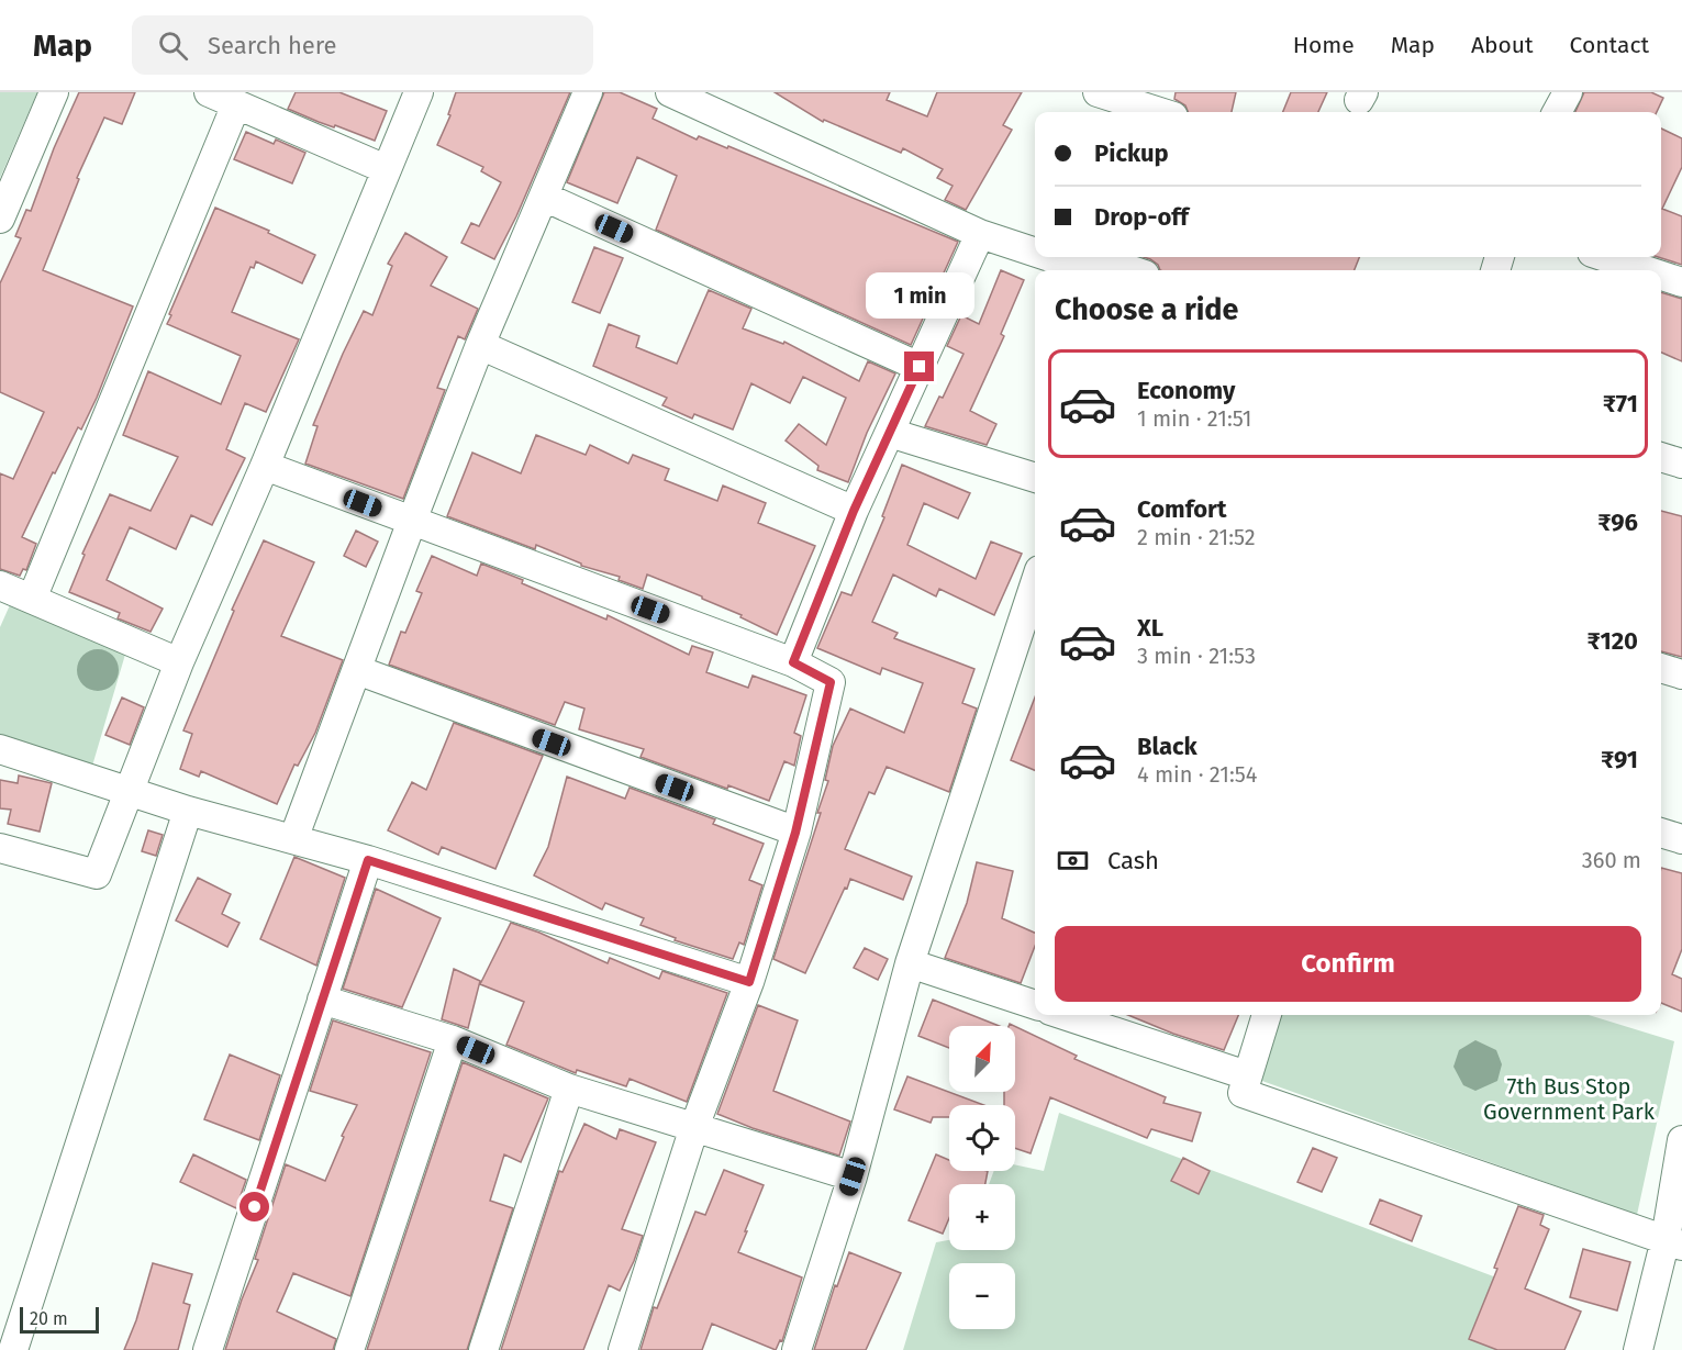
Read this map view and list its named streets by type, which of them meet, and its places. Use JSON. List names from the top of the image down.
{
  "parks": ["7th Bus Stop Government Park"],
  "scale_bar": "20 m",
  "north": "top right",
  "page": {
    "header": "Map",
    "search": "Search here",
    "nav": [
      "Home",
      "Map",
      "About",
      "Contact"
    ],
    "banner": ["Pickup", "Drop-off"],
    "heading": "Choose a ride",
    "bubble": "1 min",
    "list": [
      {
        "name": "Economy",
        "note": "1 min · 21:51",
        "value": "₹71"
      },
      {
        "name": "Comfort",
        "note": "2 min · 21:52",
        "value": "₹96"
      },
      {
        "name": "XL",
        "note": "3 min · 21:53",
        "value": "₹120"
      },
      {
        "name": "Black",
        "note": "4 min · 21:54",
        "value": "₹91"
      }
    ],
    "pay": ["Cash", "360 m"],
    "buttons": "Confirm",
    "map_buttons": ["+", "−"],
    "scale": "20 m"
  }
}
